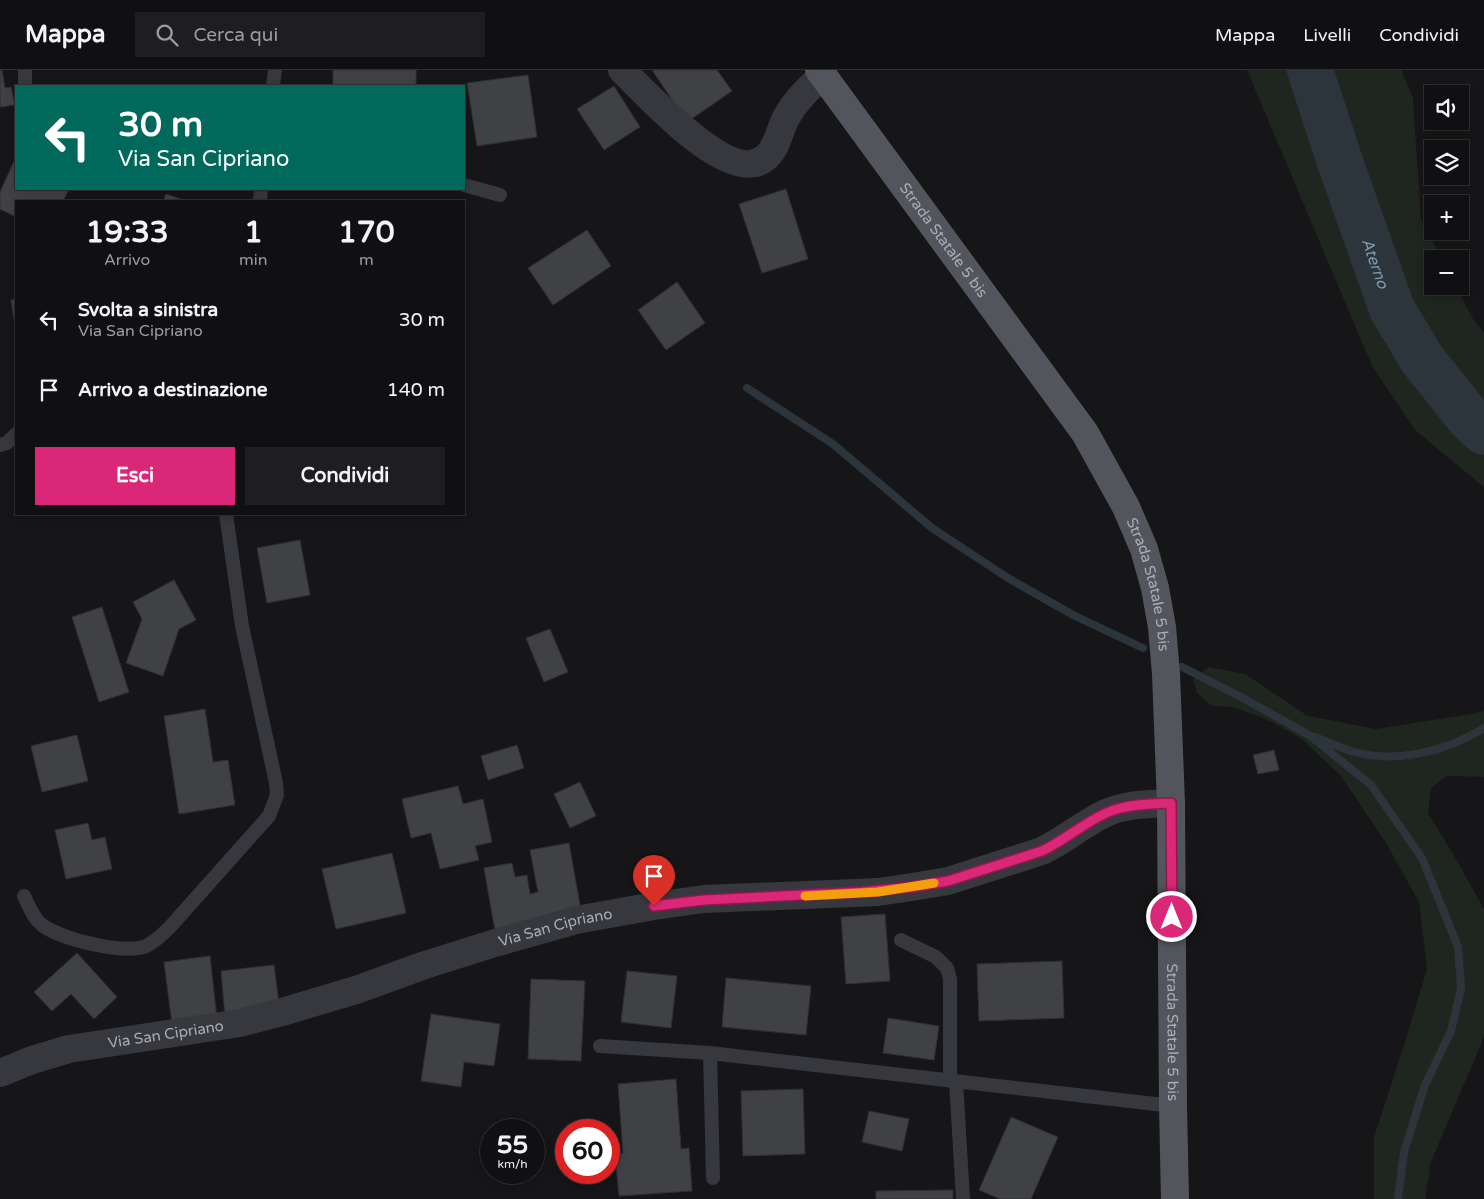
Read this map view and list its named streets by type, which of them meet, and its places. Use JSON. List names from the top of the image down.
{
  "streets": {
    "main road": ["Strada Statale 5 bis"],
    "street": ["Via San Cipriano"]
  },
  "crossings": [
    ["Strada Statale 5 bis", "Via San Cipriano"]
  ],
  "water": ["Aterno"],
  "page": {
    "header": "Mappa",
    "search": "Cerca qui",
    "nav": ["Mappa", "Livelli", "Condividi"],
    "map_buttons": ["+", "−"],
    "turn": ["30 m", "Via San Cipriano"],
    "eta": [
      "19:33",
      "Arrivo",
      "1",
      "min",
      "170",
      "m"
    ],
    "list": [
      {
        "name": "Svolta a sinistra",
        "note": "Via San Cipriano",
        "value": "30 m"
      },
      {
        "name": "Arrivo a destinazione",
        "value": "140 m"
      }
    ],
    "buttons": ["Esci", "Condividi"],
    "speed": "55 km/h",
    "limit": "60"
  }
}
